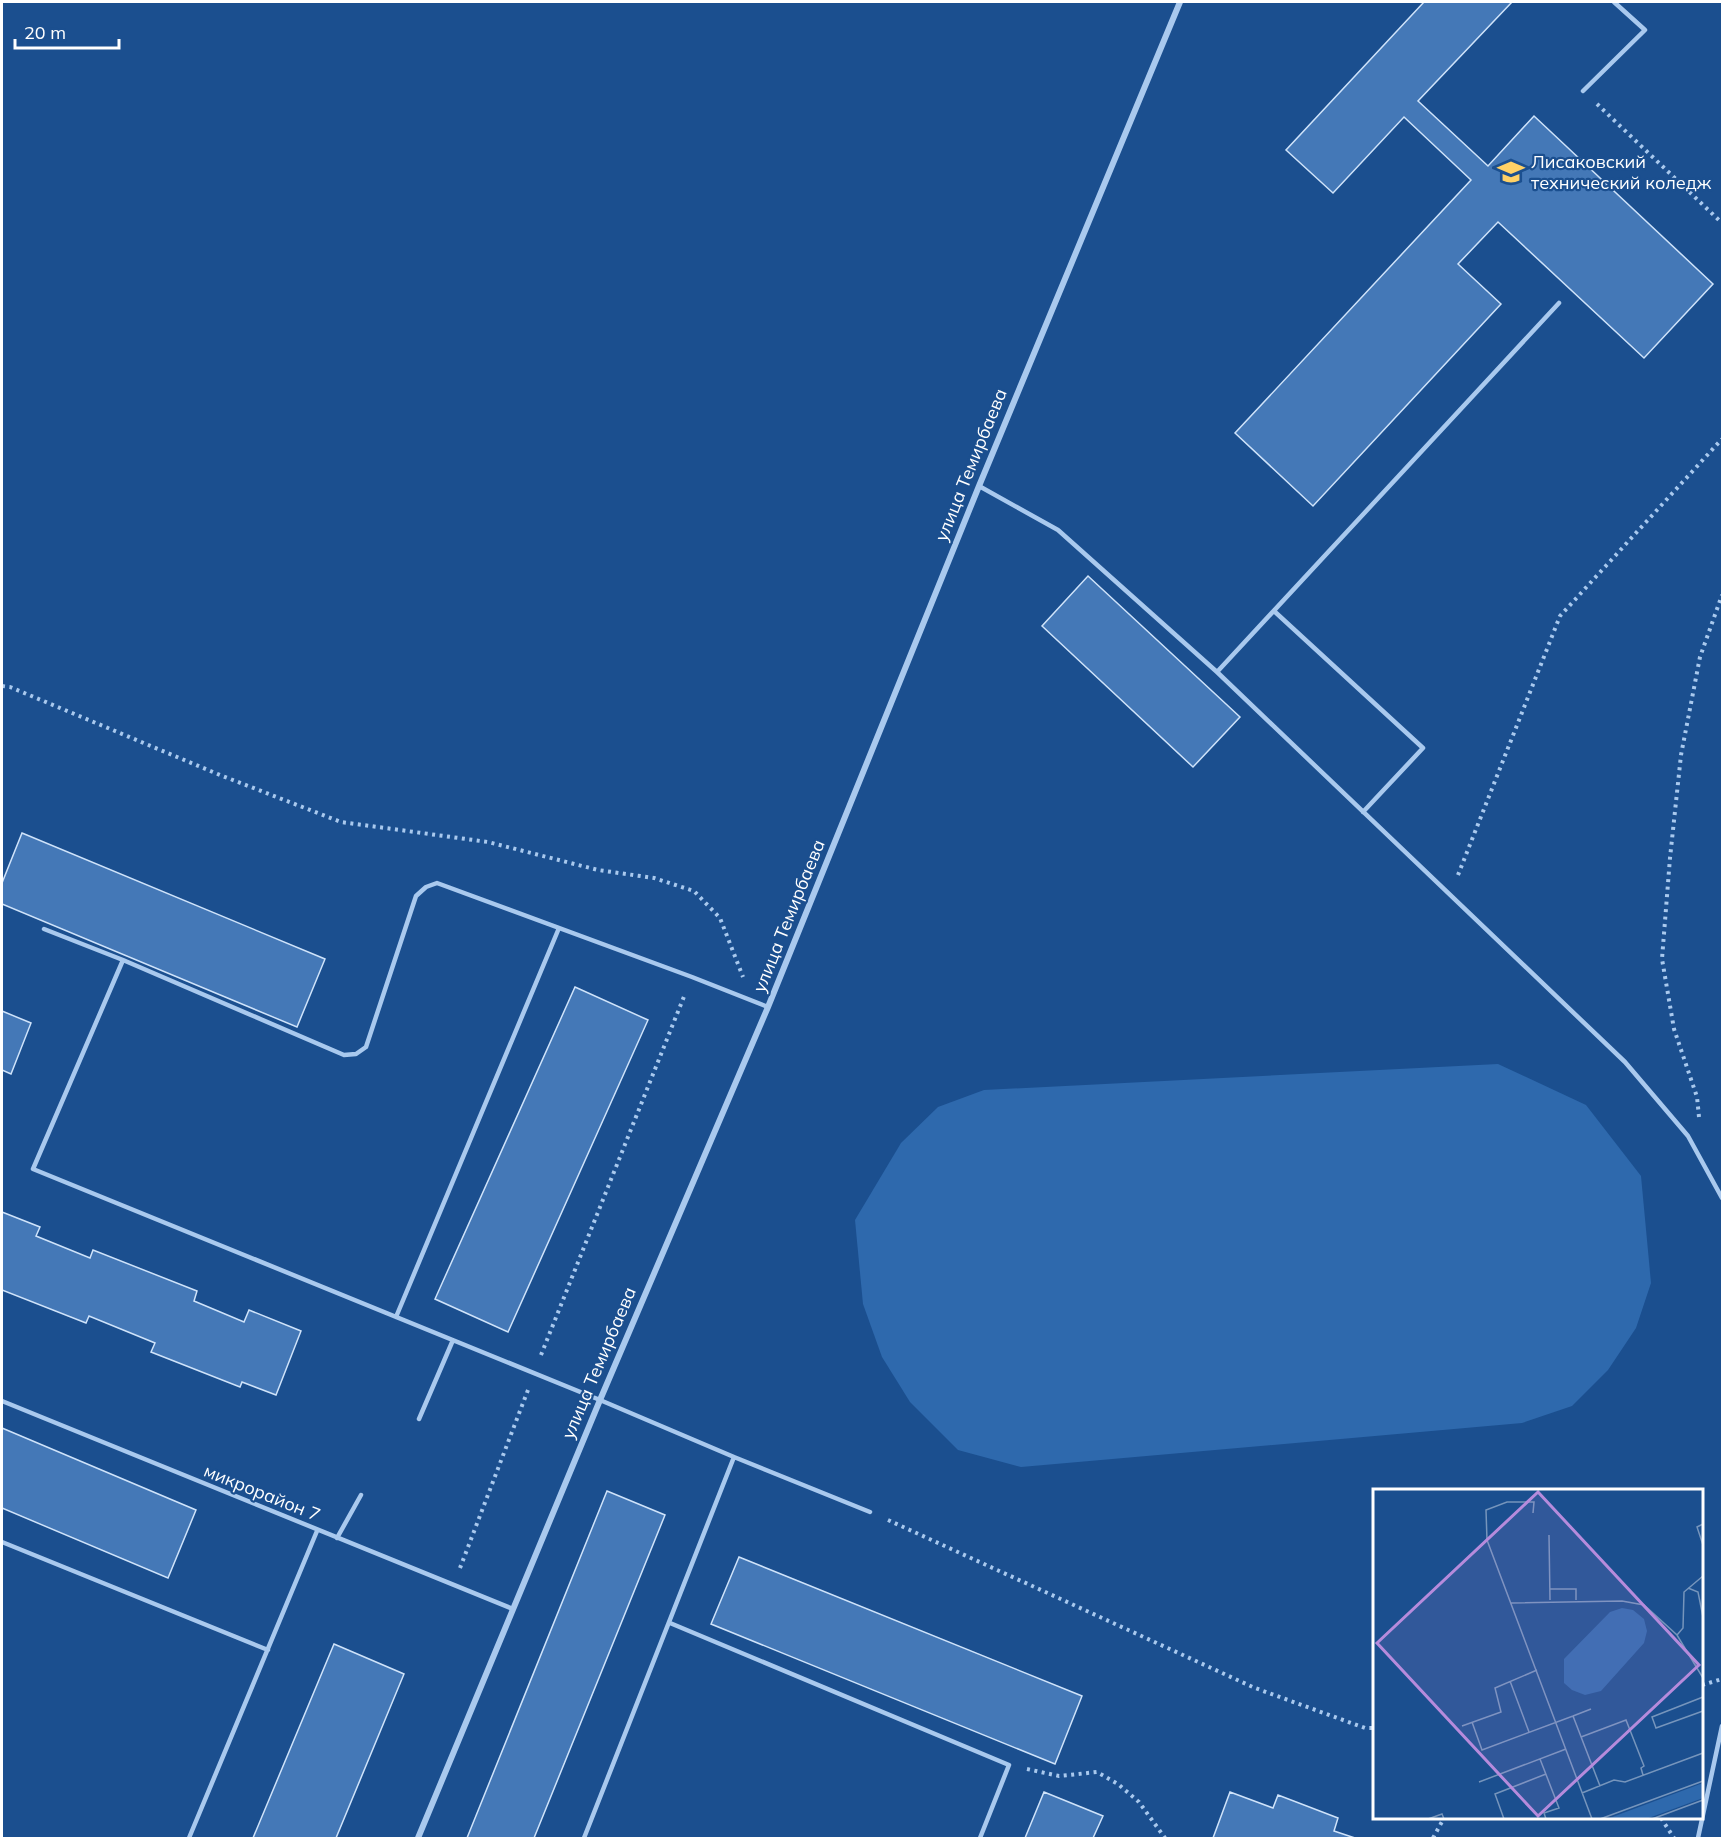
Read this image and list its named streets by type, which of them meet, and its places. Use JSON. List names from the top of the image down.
{
  "streets": {
    "street": ["улица Темирбаева"],
    "lane": ["микрорайон 7"]
  },
  "crossings": [
    ["улица Темирбаева", "микрорайон 7"]
  ],
  "places": {
    "school or university": ["Лисаковский технический коледж"]
  },
  "scale_bar": "20 m"
}
